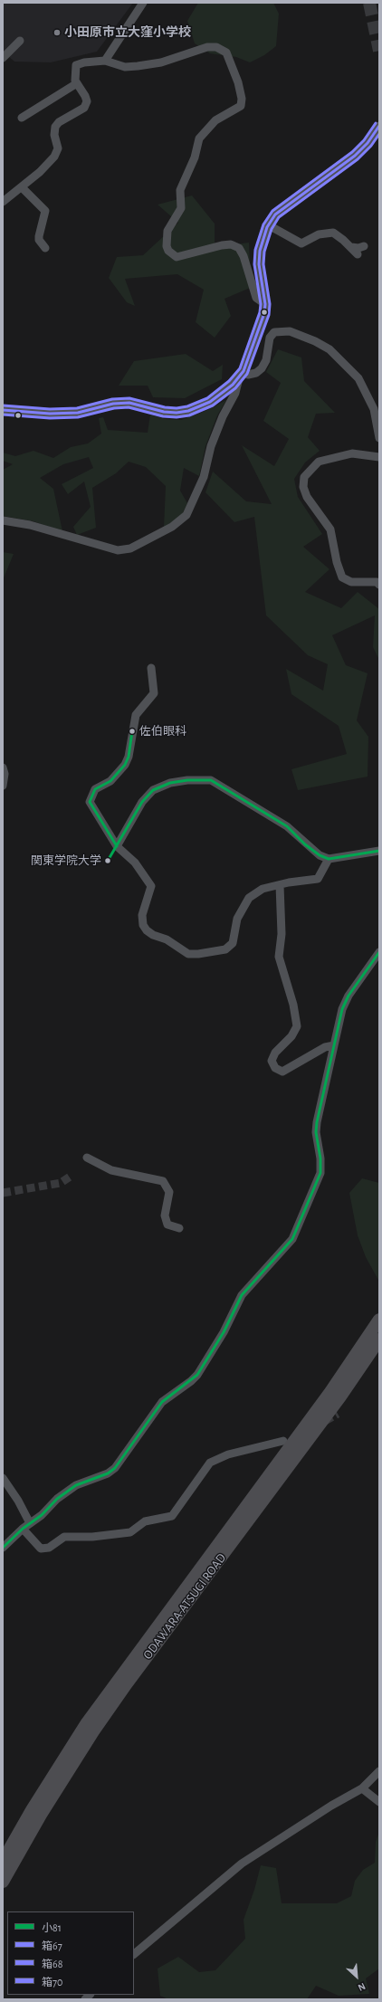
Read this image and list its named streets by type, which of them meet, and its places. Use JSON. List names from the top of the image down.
{
  "streets": {
    "highway": ["ODAWARA-ATSUGI ROAD"]
  },
  "places": ["小田原市立大窪小学校", "佐伯眼科", "関東学院大学"],
  "lines": [
    "transit line 箱70",
    "transit line 箱67",
    "transit line 箱68",
    "transit line 小81"
  ],
  "legend": [
    "小81",
    "箱67",
    "箱68",
    "箱70"
  ],
  "north": "bottom right"
}
